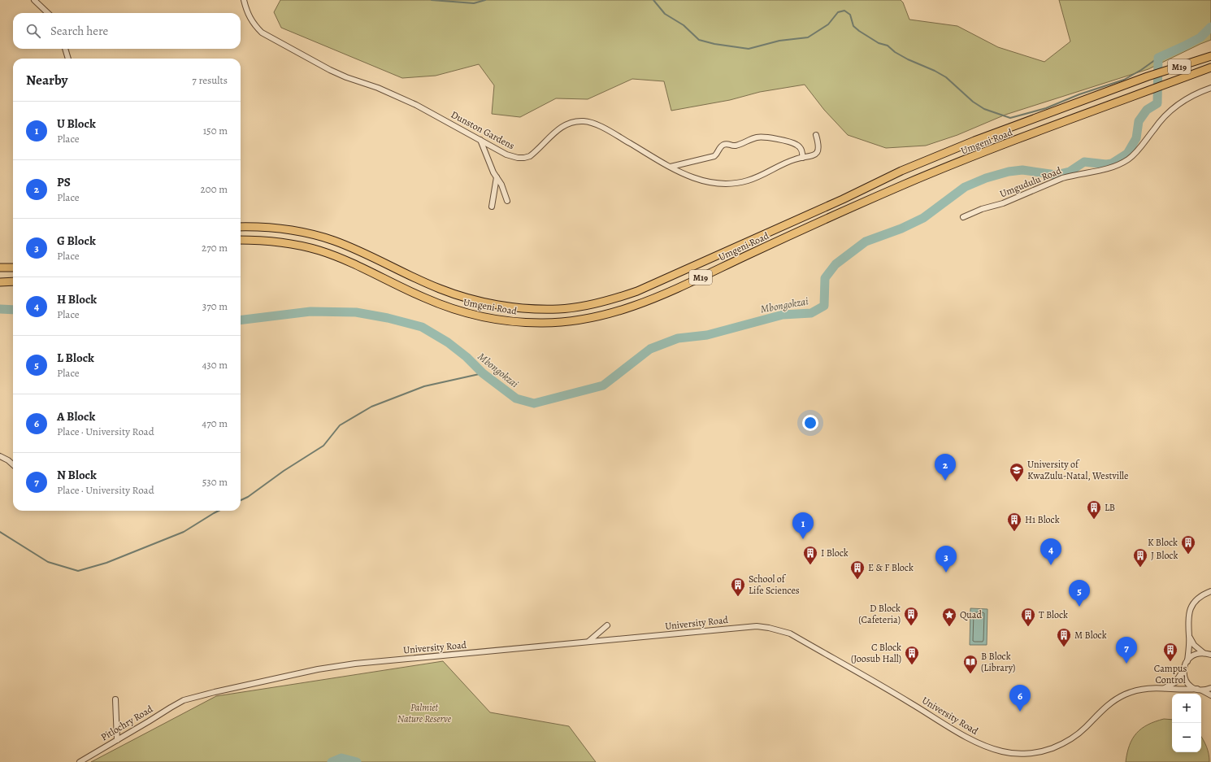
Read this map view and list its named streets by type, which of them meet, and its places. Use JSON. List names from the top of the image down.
{
  "streets": {
    "highway": ["M19", "Umgeni Road"],
    "street": [
      "Dunston Gardens",
      "Umgudulu Road",
      "University Road",
      "Pitlochry Road"
    ]
  },
  "crossings": [
    ["University Road", "Pitlochry Road"]
  ],
  "water": ["Mbongokzai"],
  "parks": ["Palmiet Nature Reserve"],
  "places": {
    "school or university": ["University of KwaZulu-Natal, Westville"],
    "building": [
      "LB",
      "H1 Block",
      "K Block",
      "I Block",
      "J Block",
      "E & F Block",
      "School of Life Sciences",
      "D Block (Cafeteria)",
      "T Block",
      "M Block",
      "Campus Control",
      "C Block (Joosub Hall)"
    ],
    "place": ["Quad"],
    "library": ["B Block (Library)"]
  },
  "page": {
    "search": "Search here",
    "heading": ["Nearby", "7 results"],
    "list": [
      {
        "mark": "1",
        "name": "U Block",
        "note": "Place",
        "value": "150 m"
      },
      {
        "mark": "2",
        "name": "PS",
        "note": "Place",
        "value": "200 m"
      },
      {
        "mark": "3",
        "name": "G Block",
        "note": "Place",
        "value": "270 m"
      },
      {
        "mark": "4",
        "name": "H Block",
        "note": "Place",
        "value": "370 m"
      },
      {
        "mark": "5",
        "name": "L Block",
        "note": "Place",
        "value": "430 m"
      },
      {
        "mark": "6",
        "name": "A Block",
        "note": "Place · University Road",
        "value": "470 m"
      },
      {
        "mark": "7",
        "name": "N Block",
        "note": "Place · University Road",
        "value": "530 m"
      }
    ],
    "pins": [
      "2",
      "1",
      "4",
      "3",
      "5",
      "7",
      "6"
    ],
    "map_buttons": ["+", "−"]
  }
}
